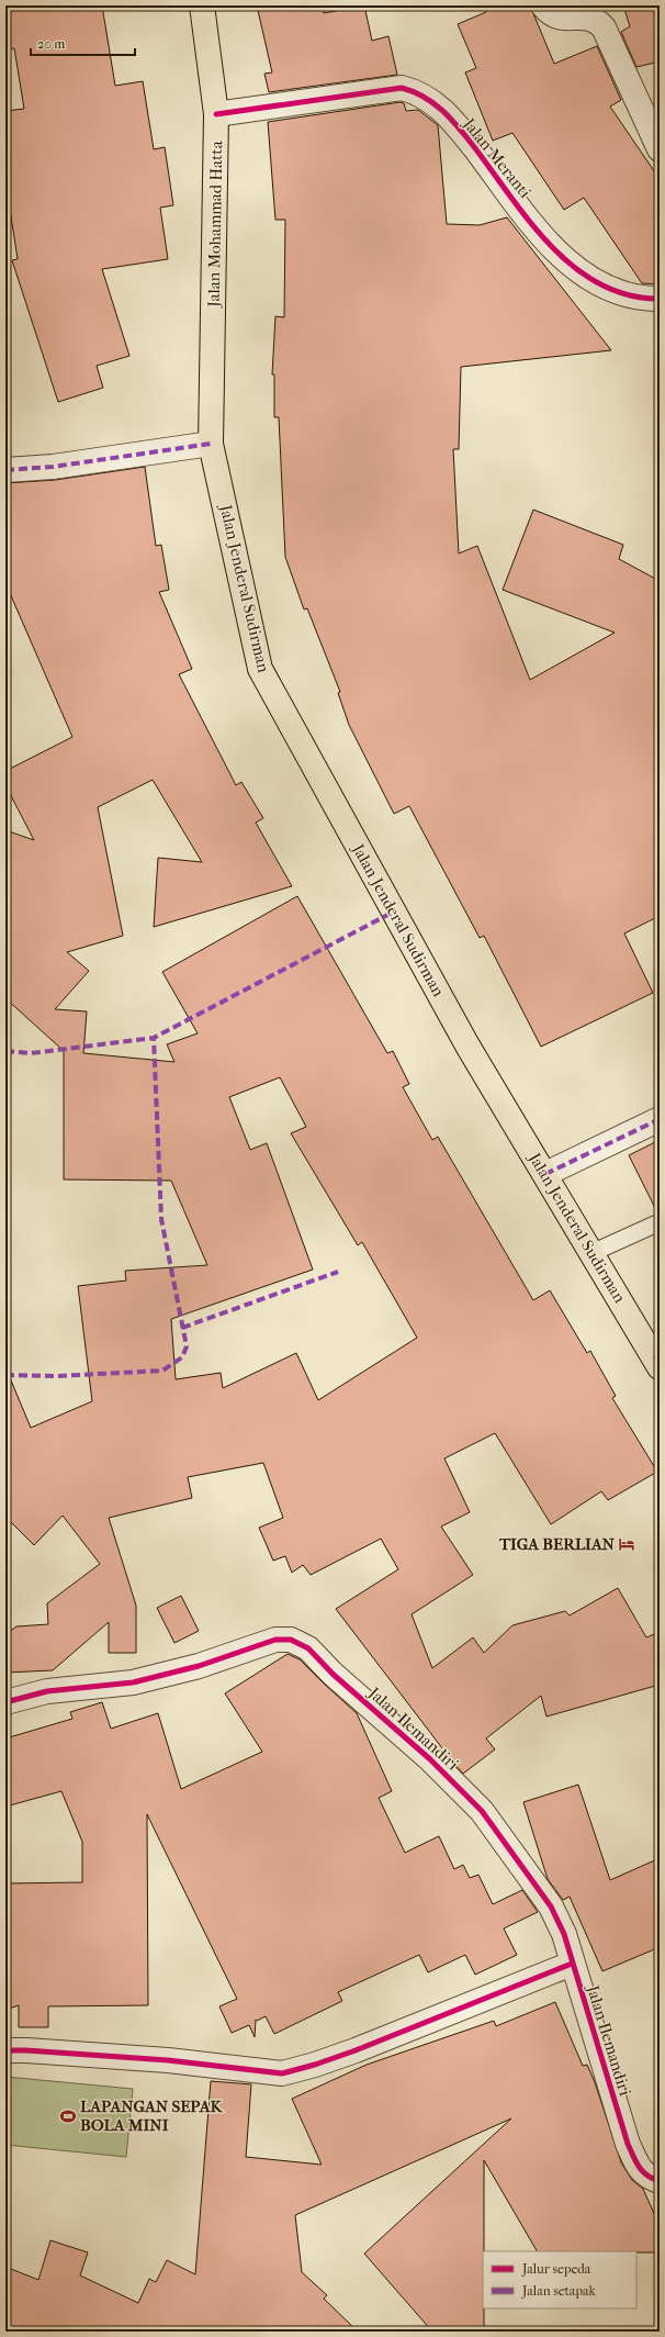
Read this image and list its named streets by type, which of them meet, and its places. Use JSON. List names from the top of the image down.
{
  "streets": {
    "main road": ["Jalan Mohammad Hatta", "Jalan Jenderal Sudirman"],
    "street": ["Jalan Meranti", "Jalan Ilemandiri"]
  },
  "crossings": [
    ["Jalan Meranti", "Jalan Mohammad Hatta"],
    ["Jalan Mohammad Hatta", "Jalan Jenderal Sudirman"]
  ],
  "places": {
    "hotel": ["TIGA BERLIAN"],
    "sports": ["LAPANGAN SEPAK BOLA MINI"]
  },
  "legend": ["Jalur sepeda", "Jalan setapak"],
  "scale_bar": "20 m"
}
